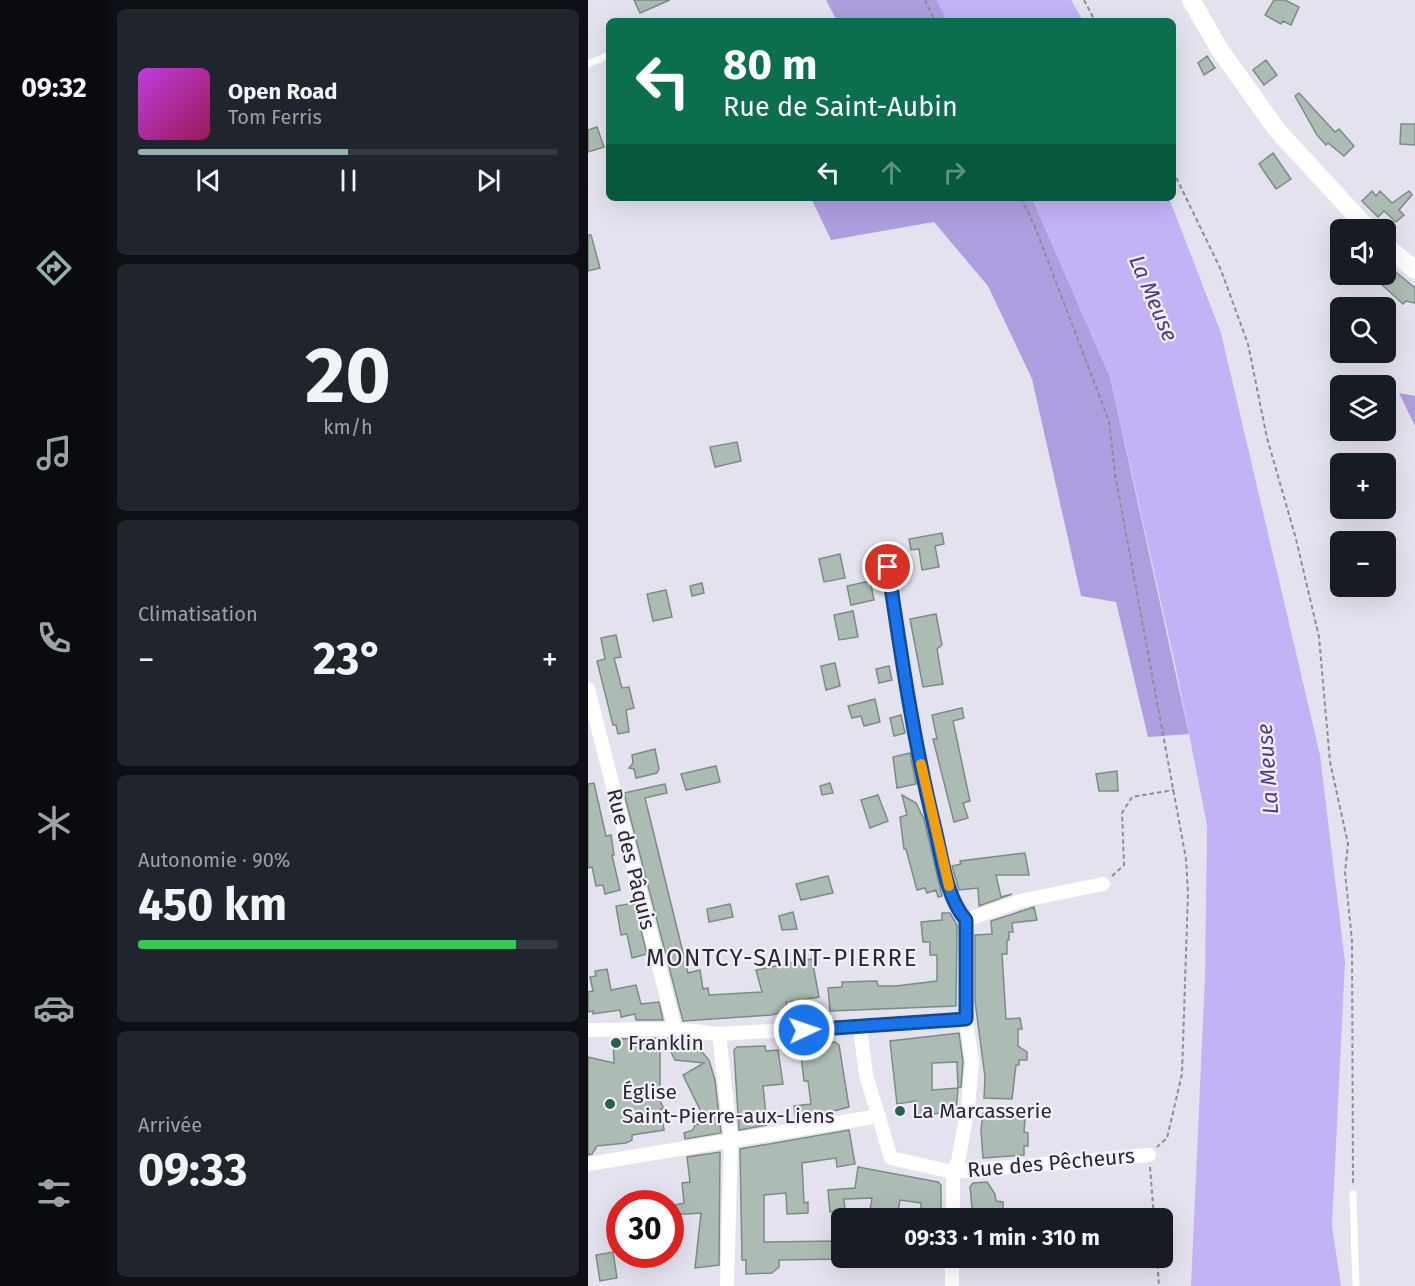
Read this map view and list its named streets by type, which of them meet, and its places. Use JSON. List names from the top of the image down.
{
  "streets": {
    "street": ["Rue des Pâquis", "Rue des Pêcheurs"]
  },
  "districts": ["MONTCY-SAINT-PIERRE"],
  "water": ["La Meuse"],
  "places": ["Franklin", "Église Saint-Pierre-aux-Liens", "La Marcasserie"],
  "page": {
    "tabs": "09:32",
    "turn": ["80 m", "Rue de Saint-Aubin"],
    "song": ["Open Road", "Tom Ferris"],
    "map_buttons": ["+", "−"],
    "tile": [
      ["20", "km/h"],
      "Climatisation",
      ["Autonomie · 90%", "450 km"],
      ["Arrivée", "09:33"]
    ],
    "heat": ["−", "23°", "+"],
    "limit": "30",
    "trip": "09:33 · 1 min · 310 m"
  }
}
